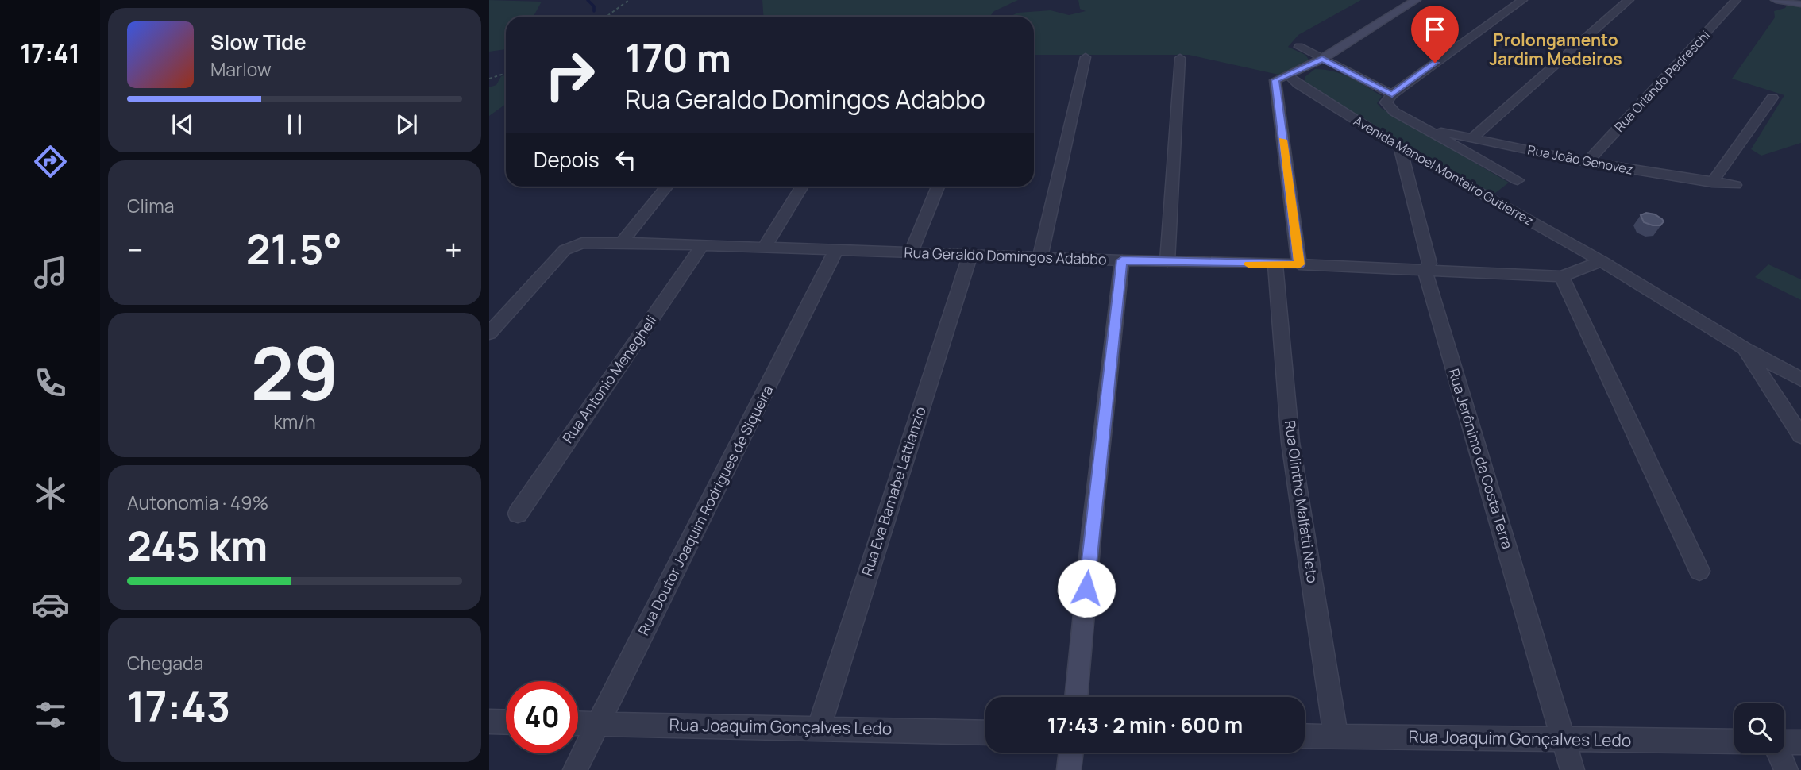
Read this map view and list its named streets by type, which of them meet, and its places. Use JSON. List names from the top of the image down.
{
  "streets": {
    "street": [
      "Rua Orlando Pedreschi",
      "Rua João Genovez",
      "Avenida Manoel Monteiro Gutierrez",
      "Rua Geraldo Domingos Adabbo",
      "Rua Antonio Menegheli",
      "Rua Jerônimo da Costa Terra",
      "Rua Eva Barnabe Lattianzio",
      "Rua Olintho Malfatti Neto",
      "Rua Doutor Joaquim Rodrigues de Siqueira",
      "Rua Joaquim Gonçalves Ledo"
    ]
  },
  "crossings": [
    ["Rua Orlando Pedreschi", "Rua João Genovez"],
    ["Avenida Manoel Monteiro Gutierrez", "Rua Jerônimo da Costa Terra"],
    ["Rua Geraldo Domingos Adabbo", "Rua Antonio Menegheli"],
    ["Rua Geraldo Domingos Adabbo", "Rua Jerônimo da Costa Terra"],
    ["Rua Geraldo Domingos Adabbo", "Rua Eva Barnabe Lattianzio"],
    ["Rua Geraldo Domingos Adabbo", "Rua Olintho Malfatti Neto"],
    ["Rua Geraldo Domingos Adabbo", "Rua Doutor Joaquim Rodrigues de Siqueira"],
    ["Rua Jerônimo da Costa Terra", "Rua Joaquim Gonçalves Ledo"],
    ["Rua Eva Barnabe Lattianzio", "Rua Joaquim Gonçalves Ledo"],
    ["Rua Olintho Malfatti Neto", "Rua Joaquim Gonçalves Ledo"],
    ["Rua Doutor Joaquim Rodrigues de Siqueira", "Rua Joaquim Gonçalves Ledo"]
  ],
  "districts": ["Prolongamento Jardim Medeiros"],
  "page": {
    "tabs": "17:41",
    "turn": ["170 m", "Rua Geraldo Domingos Adabbo"],
    "song": ["Slow Tide", "Marlow"],
    "then": "Depois",
    "tile": [
      "Clima",
      ["29", "km/h"],
      ["Autonomia · 49%", "245 km"],
      ["Chegada", "17:43"]
    ],
    "heat": ["−", "21.5°", "+"],
    "limit": "40",
    "trip": "17:43 · 2 min · 600 m"
  }
}
